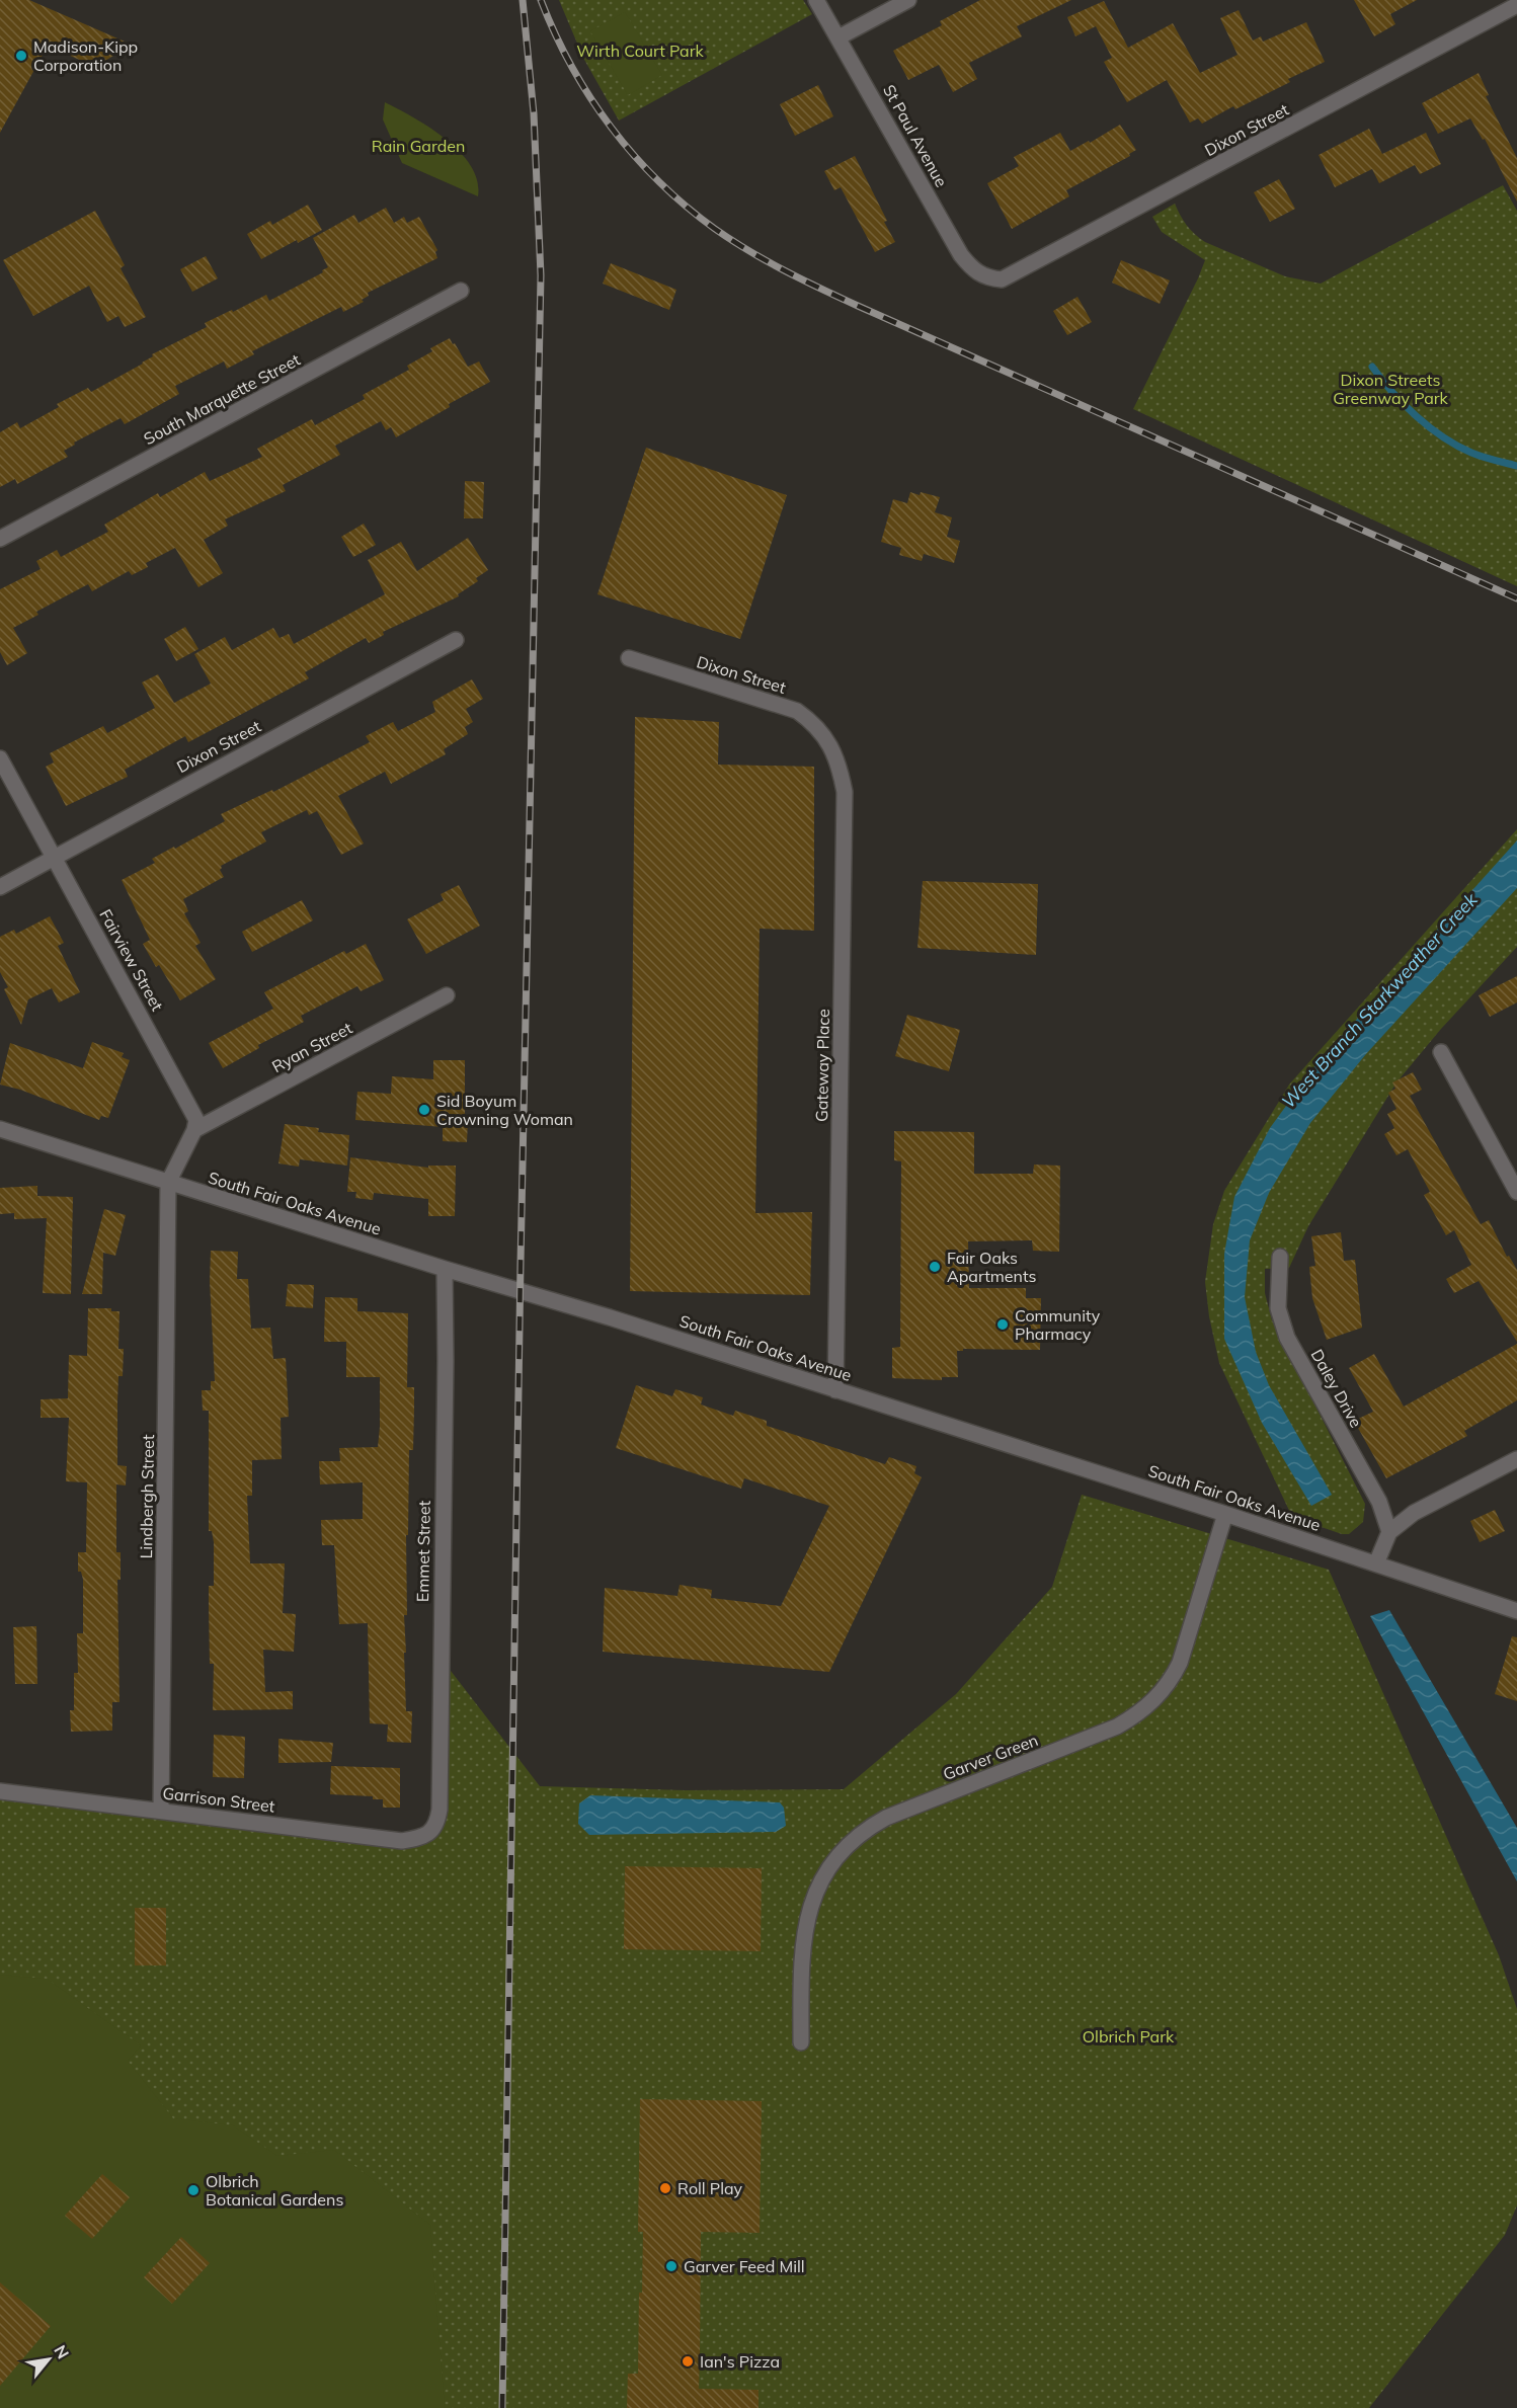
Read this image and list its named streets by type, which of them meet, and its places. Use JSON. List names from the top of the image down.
{
  "streets": {
    "street": [
      "Dixon Street",
      "St Paul Avenue",
      "South Marquette Street",
      "Fairview Street",
      "Ryan Street",
      "Gateway Place",
      "South Fair Oaks Avenue",
      "Daley Drive",
      "Lindbergh Street",
      "Emmet Street",
      "Garver Green",
      "Garrison Street"
    ]
  },
  "crossings": [
    ["Dixon Street", "St Paul Avenue"],
    ["Dixon Street", "Fairview Street"],
    ["Dixon Street", "Gateway Place"],
    ["Fairview Street", "Ryan Street"],
    ["Gateway Place", "South Fair Oaks Avenue"],
    ["South Fair Oaks Avenue", "Lindbergh Street"],
    ["South Fair Oaks Avenue", "Emmet Street"],
    ["South Fair Oaks Avenue", "Garver Green"],
    ["Lindbergh Street", "Garrison Street"],
    ["Emmet Street", "Garrison Street"]
  ],
  "water": ["West Branch Starkweather Creek"],
  "parks": [
    "Wirth Court Park",
    "Rain Garden",
    "Dixon Streets Greenway Park",
    "Olbrich Park"
  ],
  "places": [
    "Madison-Kipp Corporation",
    "Sid Boyum Crowning Woman",
    "Fair Oaks Apartments",
    "Community Pharmacy",
    "Roll Play",
    "Olbrich Botanical Gardens",
    "Garver Feed Mill",
    "Ian's Pizza"
  ],
  "north": "top right"
}
